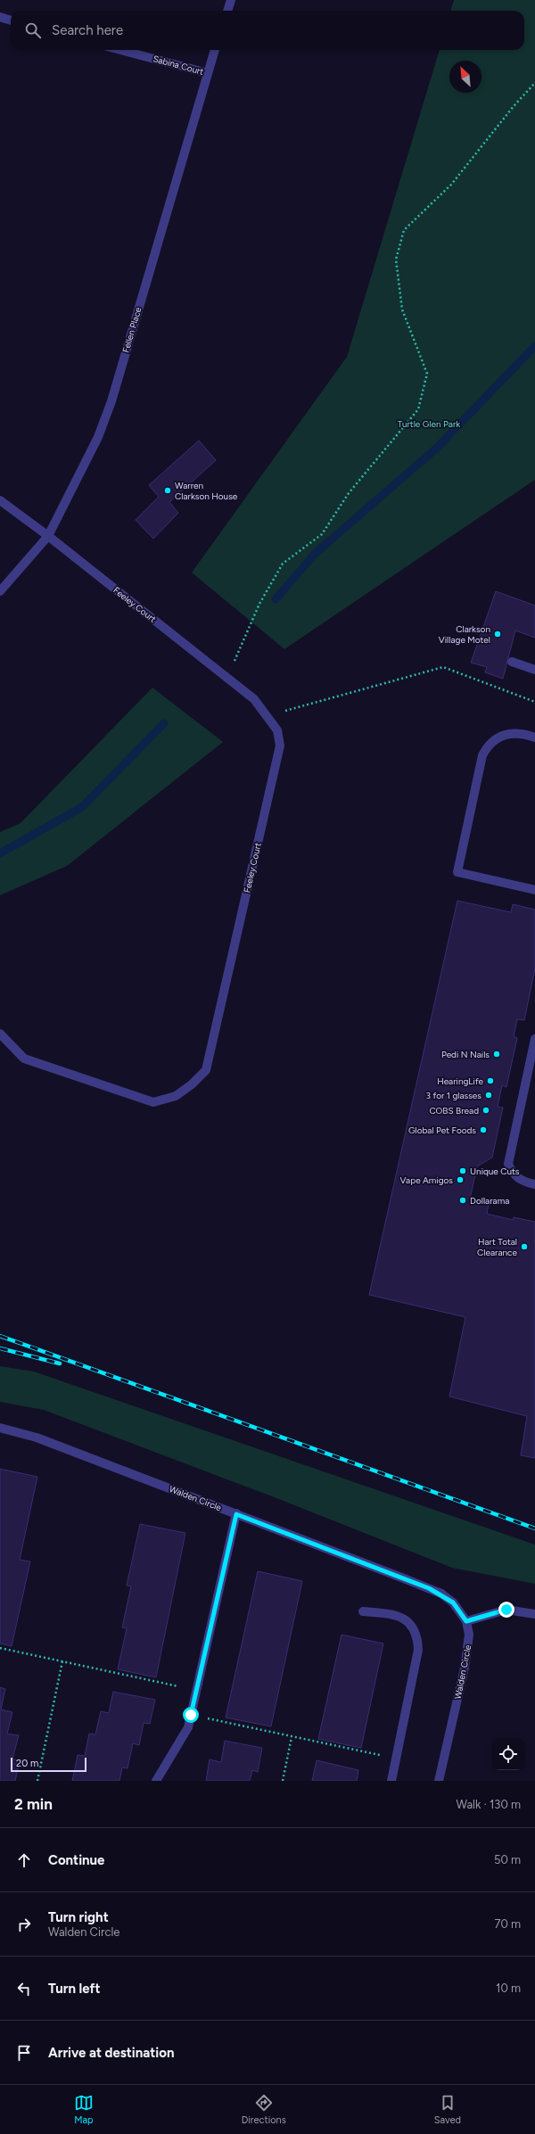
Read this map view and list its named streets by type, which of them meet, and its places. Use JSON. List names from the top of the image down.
{
  "streets": {
    "street": [
      "Sabina Court",
      "Fellen Place",
      "Feeley Court",
      "Walden Circle"
    ]
  },
  "crossings": [
    ["Sabina Court", "Fellen Place"],
    ["Fellen Place", "Feeley Court"]
  ],
  "parks": ["Turtle Glen Park"],
  "places": [
    "Warren Clarkson House",
    "Clarkson Village Motel",
    "Pedi N Nails",
    "HearingLife",
    "3 for 1 glasses",
    "COBS Bread",
    "Global Pet Foods",
    "Unique Cuts",
    "Vape Amigos",
    "Dollarama",
    "Hart Total Clearance"
  ],
  "scale_bar": "20 m",
  "north": "top left",
  "page": {
    "search": "Search here",
    "scale": "20 m",
    "heading": ["2 min", "Walk · 130 m"],
    "list": [
      ["Continue", "50 m"],
      ["Turn right", "Walden Circle", "70 m"],
      ["Turn left", "10 m"],
      "Arrive at destination"
    ],
    "nav": ["Map", "Directions", "Saved"]
  }
}
